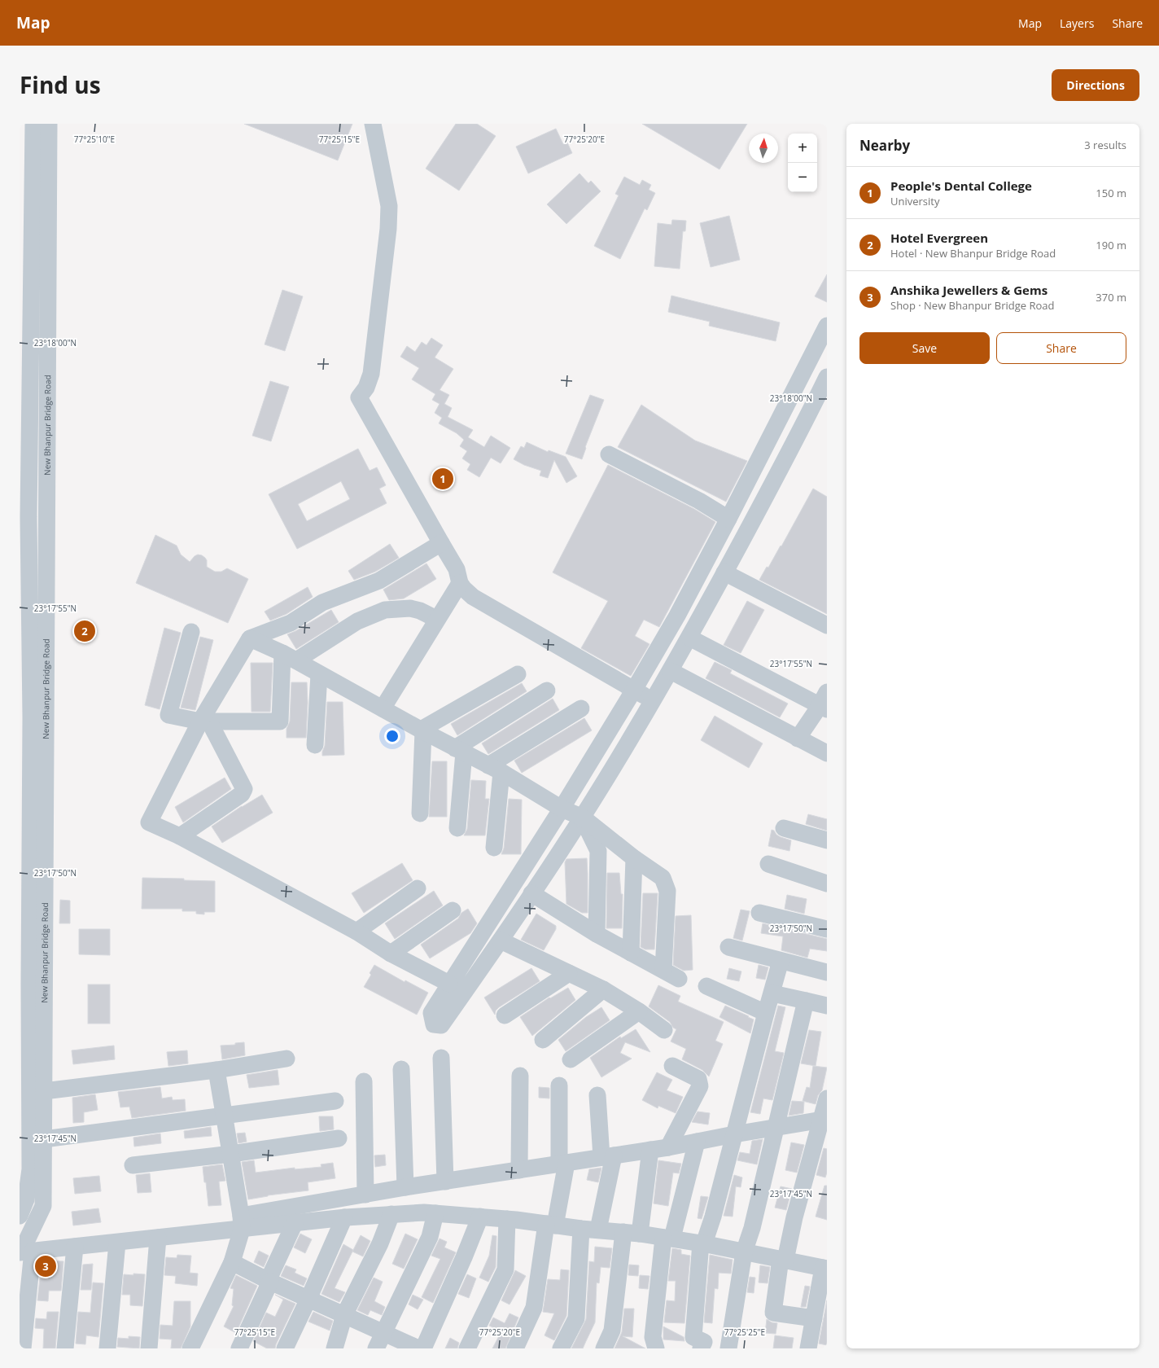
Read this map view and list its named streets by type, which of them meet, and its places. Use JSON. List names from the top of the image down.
{
  "streets": {
    "street": ["New Bhanpur Bridge Road"]
  },
  "north": "top",
  "page": {
    "header": "Map",
    "nav": ["Map", "Layers", "Share"],
    "title": "Find us",
    "buttons": [
      "Directions",
      ["Save", "Share"]
    ],
    "heading": ["Nearby", "3 results"],
    "map_buttons": ["+", "−"],
    "list": [
      {
        "mark": "1",
        "name": "People's Dental College",
        "note": "University",
        "value": "150 m"
      },
      {
        "mark": "2",
        "name": "Hotel Evergreen",
        "note": "Hotel · New Bhanpur Bridge Road",
        "value": "190 m"
      },
      {
        "mark": "3",
        "name": "Anshika Jewellers & Gems",
        "note": "Shop · New Bhanpur Bridge Road",
        "value": "370 m"
      }
    ],
    "pins": ["1", "2", "3"]
  },
  "coordinates": [
    "77°25'10\"E",
    "77°25'15\"E",
    "77°25'20\"E",
    "23°18'00\"N",
    "23°17'55\"N",
    "23°17'50\"N",
    "23°17'45\"N",
    "77°25'25\"E"
  ]
}
